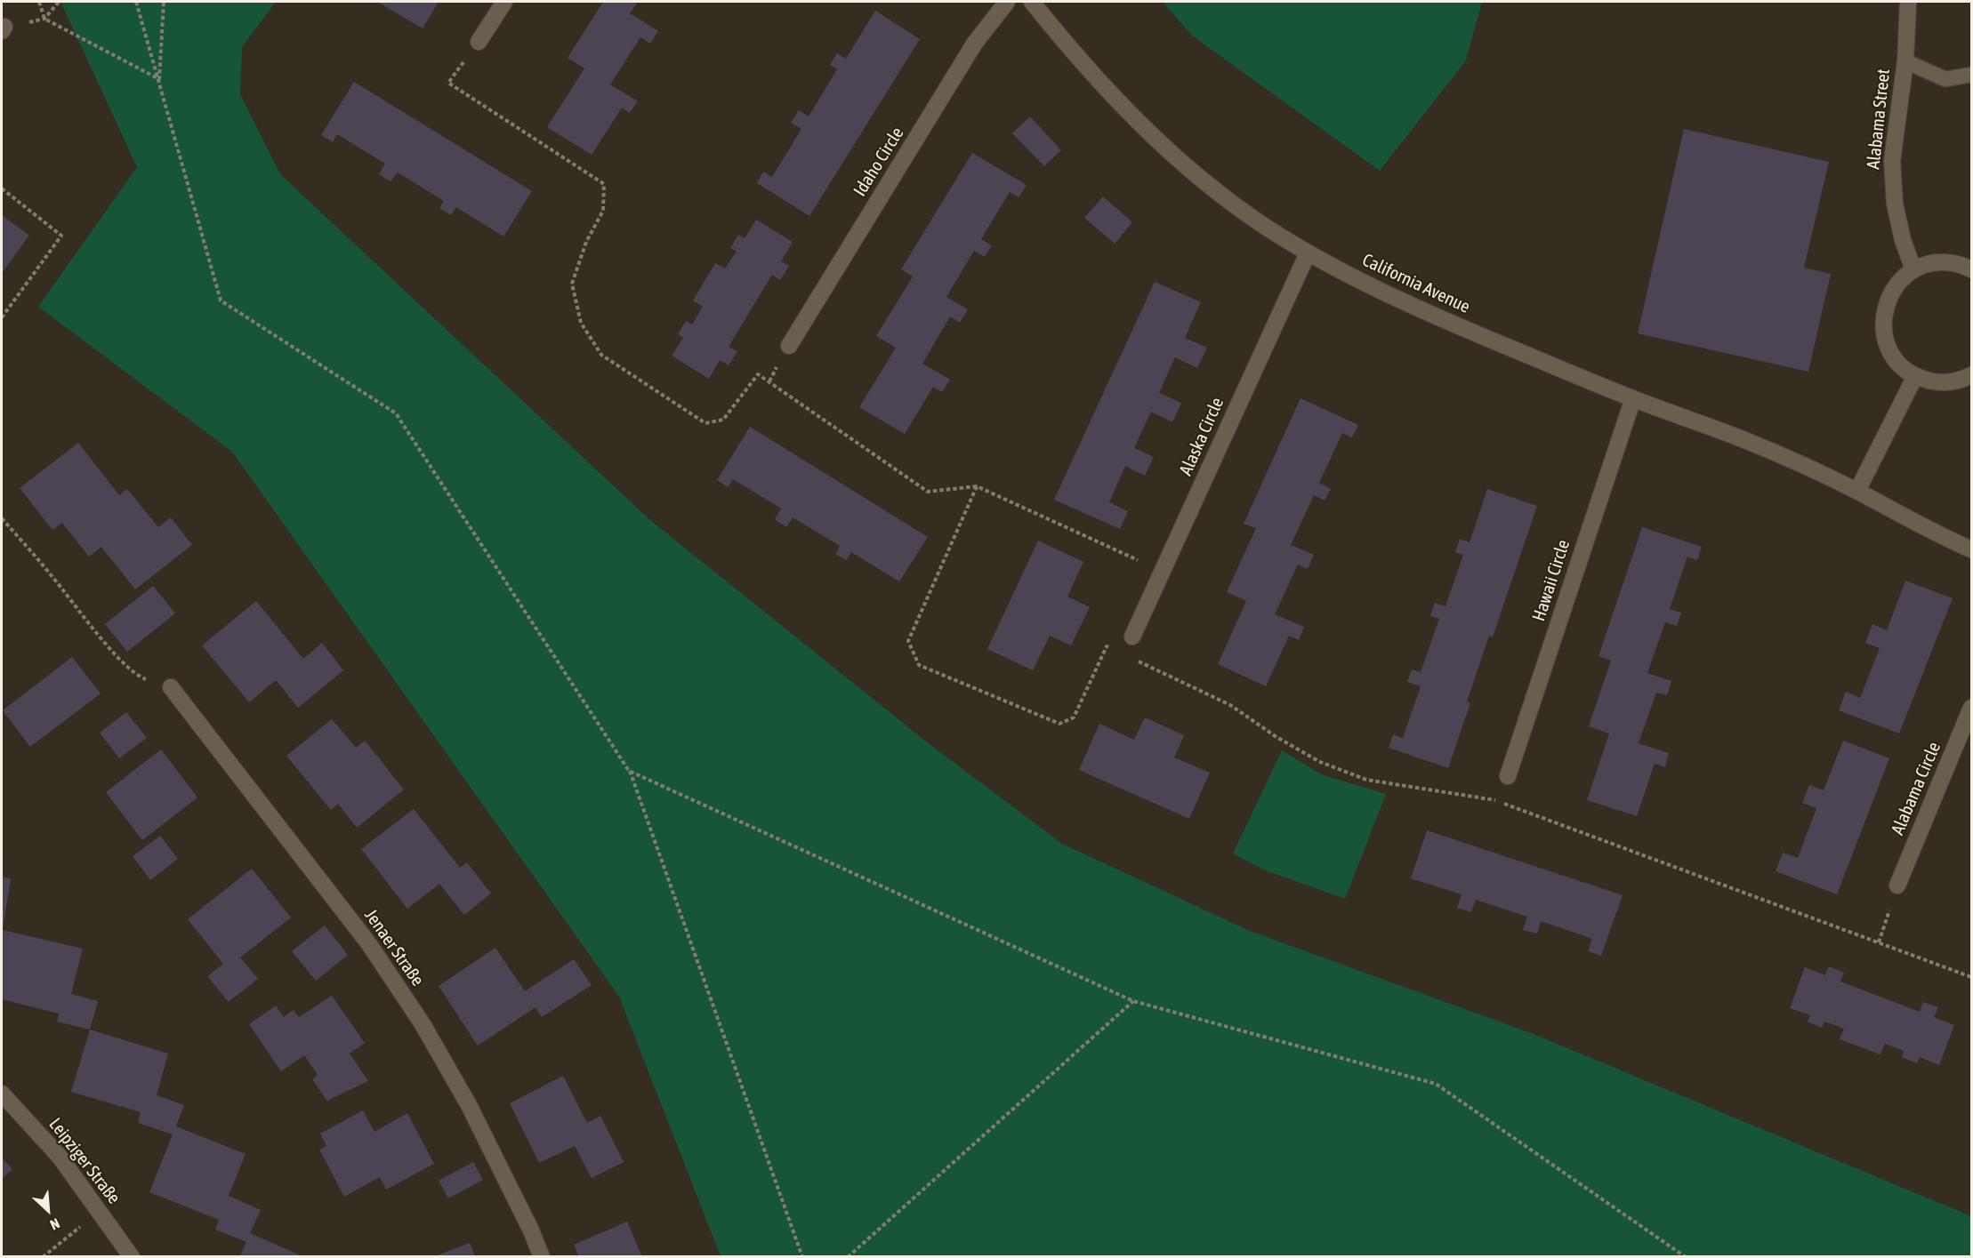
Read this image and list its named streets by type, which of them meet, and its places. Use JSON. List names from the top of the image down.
{
  "streets": {
    "street": [
      "Alabama Street",
      "Idaho Circle",
      "California Avenue",
      "Alaska Circle",
      "Hawaii Circle",
      "Alabama Circle",
      "Jenaer Straße",
      "Leipziger Straße"
    ]
  },
  "crossings": [
    ["California Avenue", "Alaska Circle"],
    ["California Avenue", "Hawaii Circle"]
  ],
  "north": "bottom right"
}
